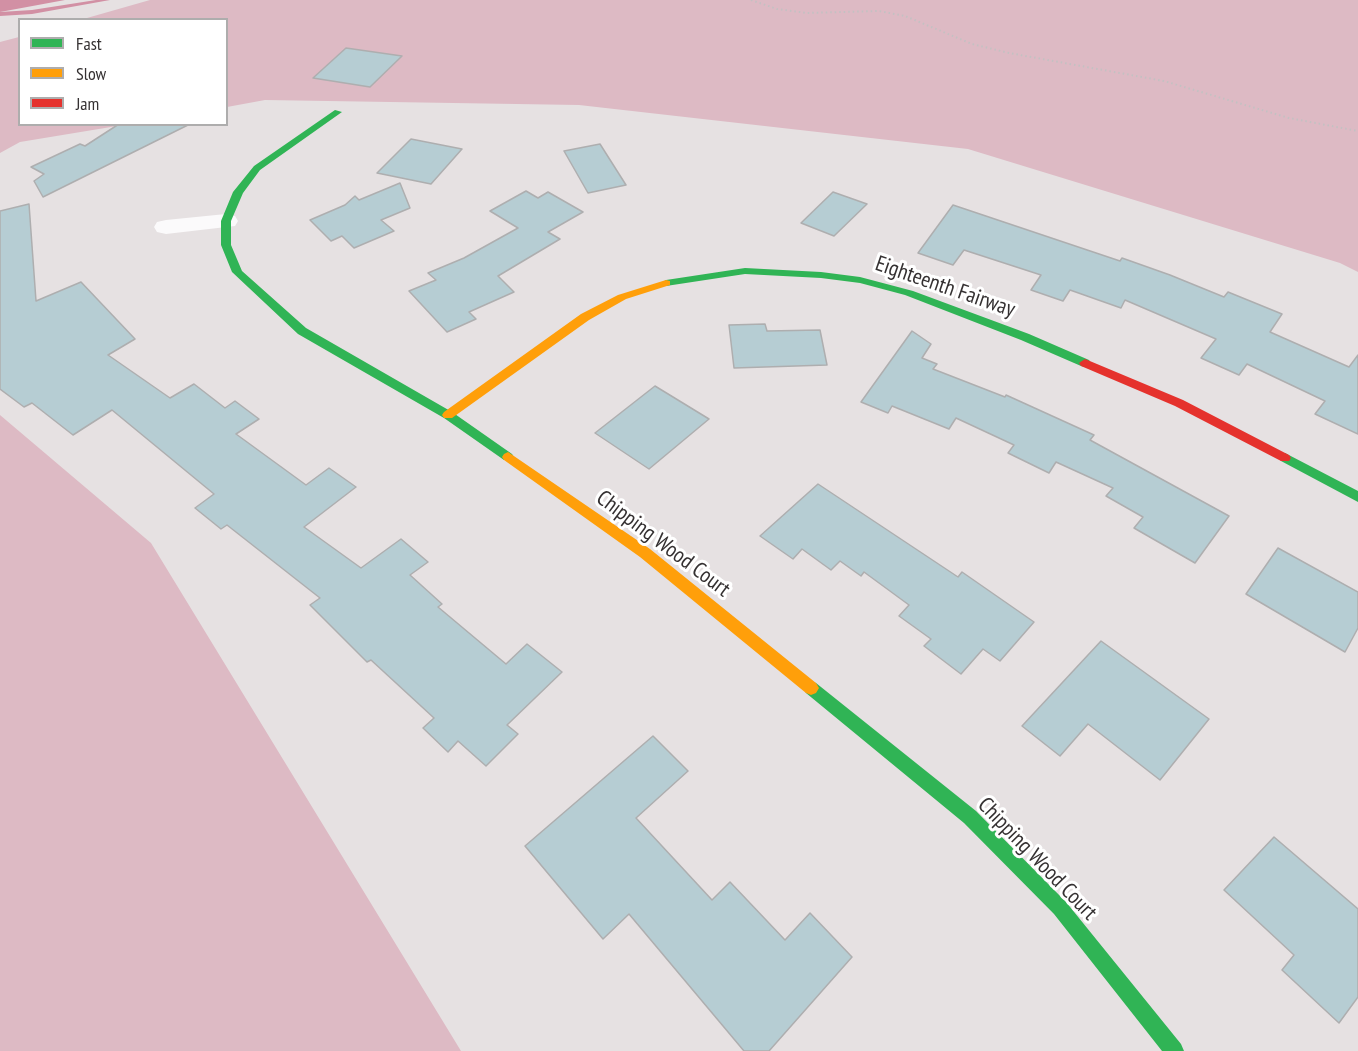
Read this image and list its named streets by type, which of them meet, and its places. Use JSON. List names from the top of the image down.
{
  "streets": {
    "street": ["Eighteenth Fairway", "Chipping Wood Court"]
  },
  "crossings": [
    ["Eighteenth Fairway", "Chipping Wood Court"]
  ],
  "legend": ["Fast", "Slow", "Jam"]
}
